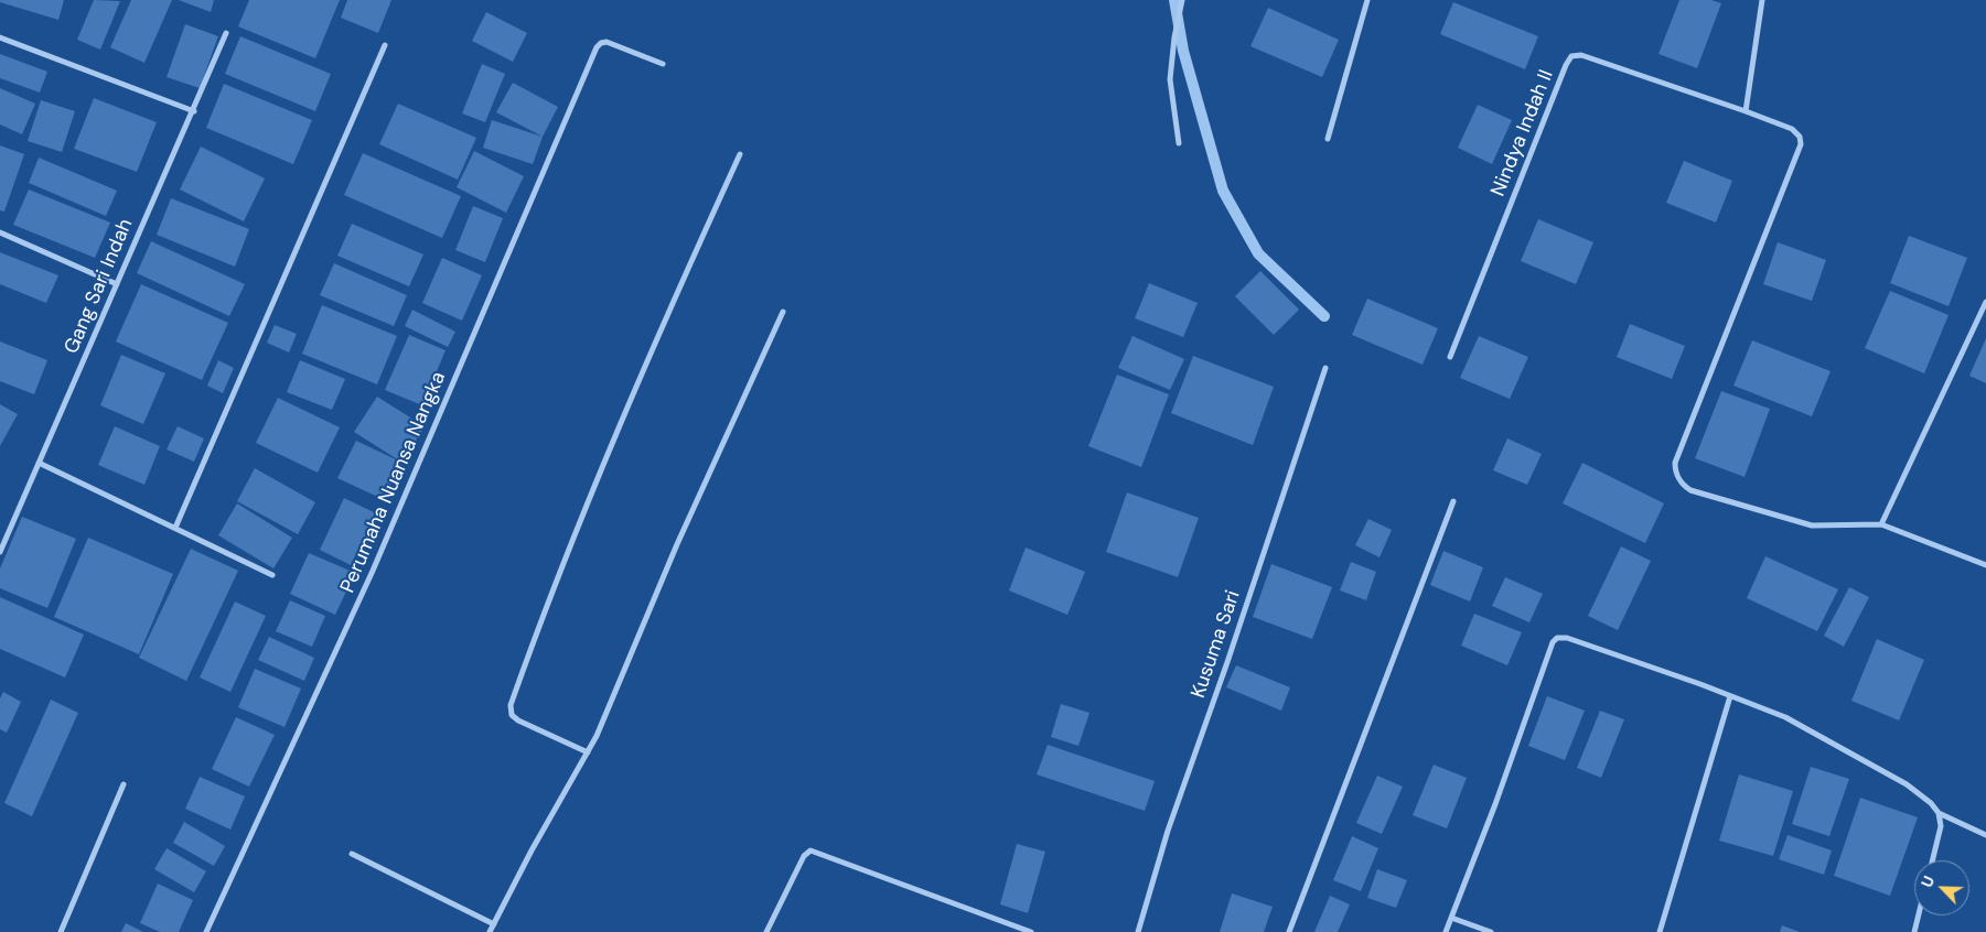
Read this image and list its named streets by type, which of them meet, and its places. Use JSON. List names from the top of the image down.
{
  "streets": {
    "street": [
      "Nindya Indah II",
      "Gang Sari Indah",
      "Perumaha Nuansa Nangka",
      "Kusuma Sari"
    ]
  },
  "north": "top left"
}
